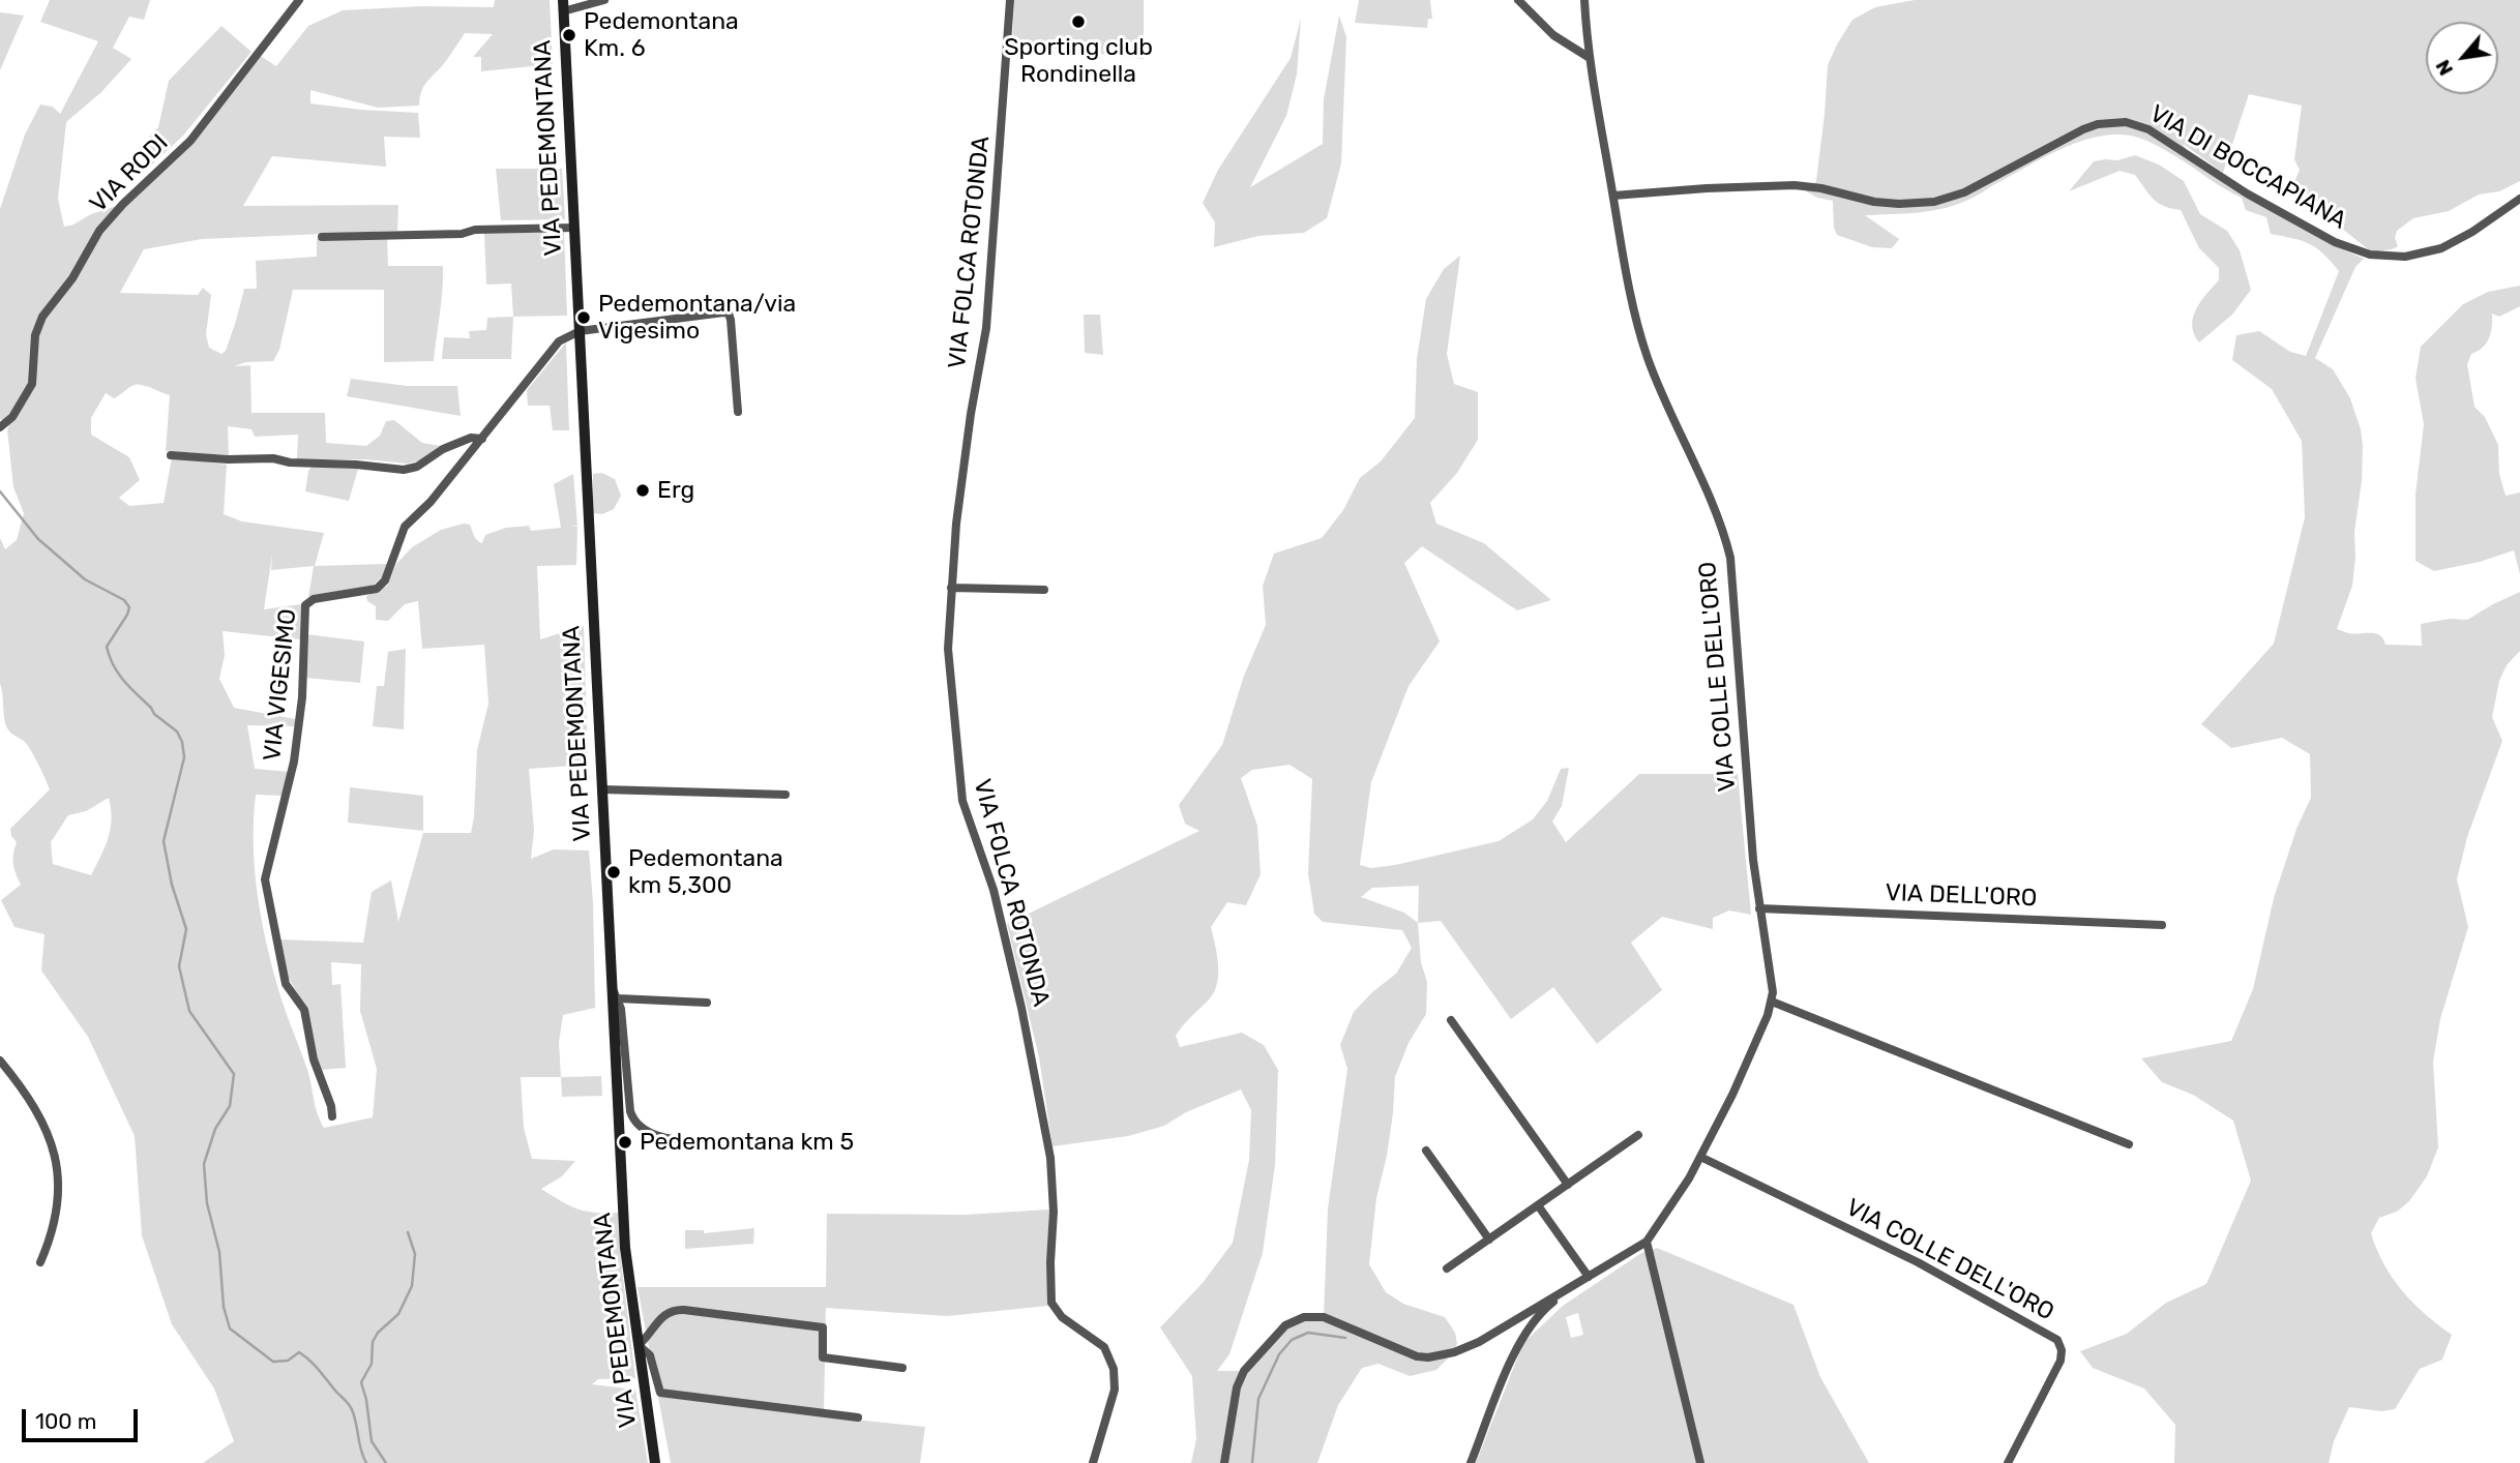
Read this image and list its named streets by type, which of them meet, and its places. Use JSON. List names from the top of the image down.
{
  "streets": {
    "street": [
      "VIA PEDEMONTANA",
      "VIA DI BOCCAPIANA",
      "VIA RODI",
      "VIA FOLCA ROTONDA",
      "VIA COLLE DELL'ORO",
      "VIA VIGESIMO",
      "VIA DELL'ORO"
    ]
  },
  "crossings": [
    ["VIA PEDEMONTANA", "VIA VIGESIMO"],
    ["VIA DI BOCCAPIANA", "VIA COLLE DELL'ORO"],
    ["VIA COLLE DELL'ORO", "VIA DELL'ORO"]
  ],
  "places": [
    "Sporting club Rondinella",
    "Pedemontana Km. 6",
    "Pedemontana/via Vigesimo",
    "Erg",
    "Pedemontana km 5,300",
    "Pedemontana km 5"
  ],
  "scale_bar": "100 m",
  "north": "bottom left"
}
